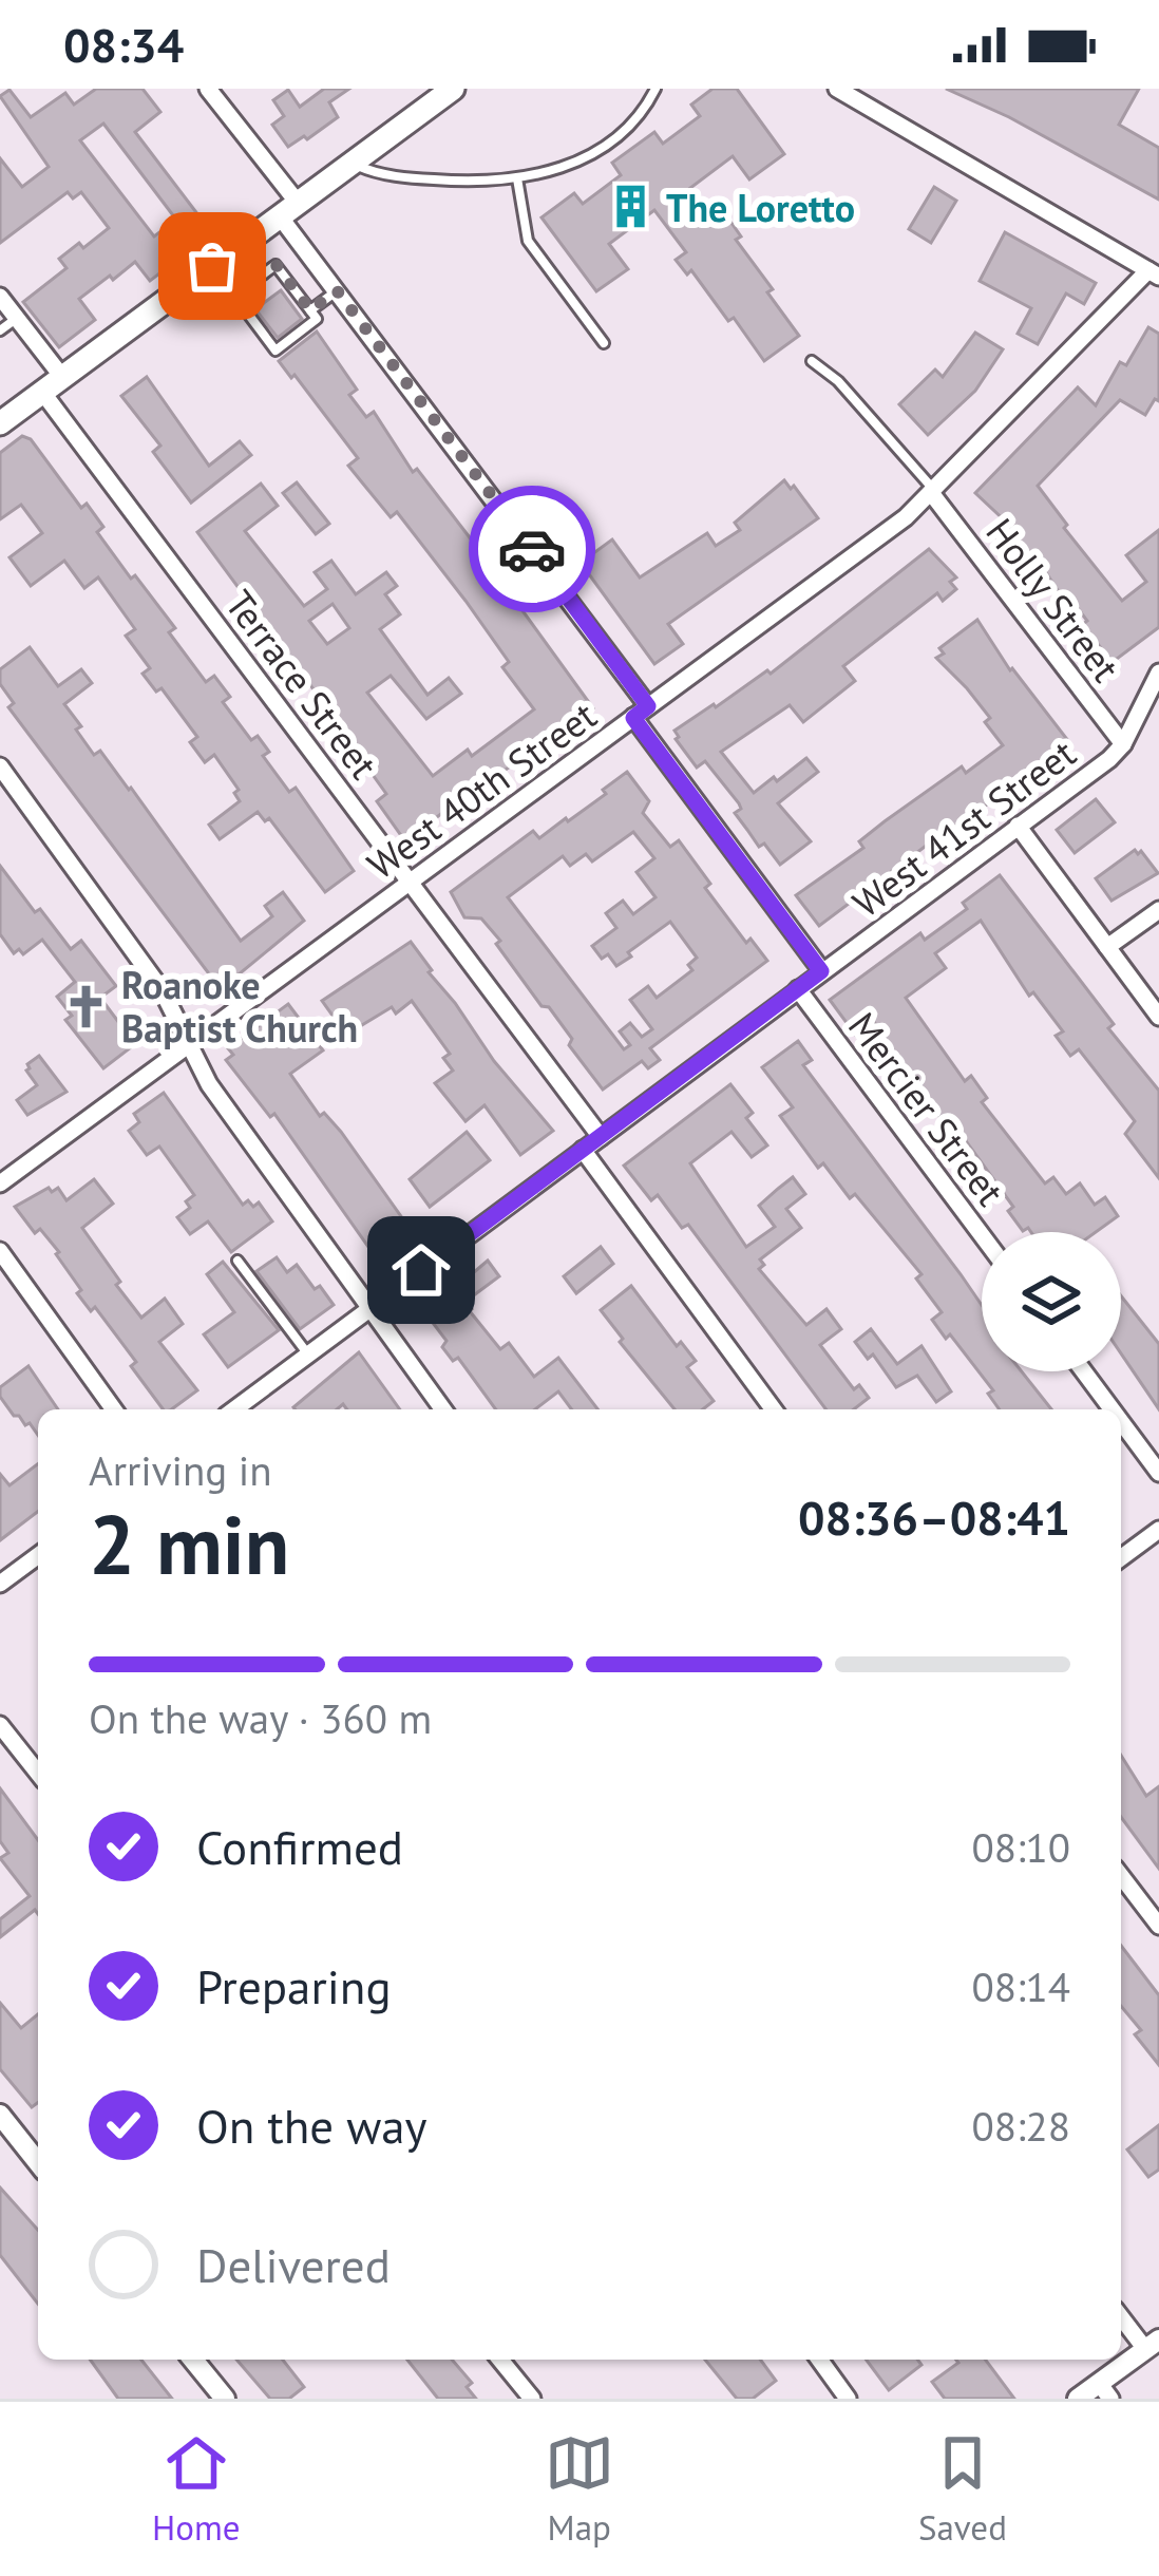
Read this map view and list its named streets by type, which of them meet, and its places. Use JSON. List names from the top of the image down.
{
  "streets": {
    "street": [
      "Holly Street",
      "Terrace Street",
      "West 40th Street",
      "West 41st Street",
      "Mercier Street"
    ]
  },
  "crossings": [
    ["Holly Street", "West 40th Street"],
    ["Holly Street", "West 41st Street"],
    ["Terrace Street", "West 40th Street"],
    ["Terrace Street", "West 41st Street"],
    ["West 41st Street", "Mercier Street"]
  ],
  "places": {
    "building": ["The Loretto"],
    "church": ["Roanoke Baptist Church"]
  },
  "page": {
    "status": "08:34",
    "heading": ["2 min", "Arriving in", "08:36–08:41"],
    "bar": "On the way · 360 m",
    "list": [
      ["Confirmed", "08:10"],
      ["Preparing", "08:14"],
      ["On the way", "08:28"],
      "Delivered"
    ],
    "tabs": ["Home", "Map", "Saved"]
  }
}
